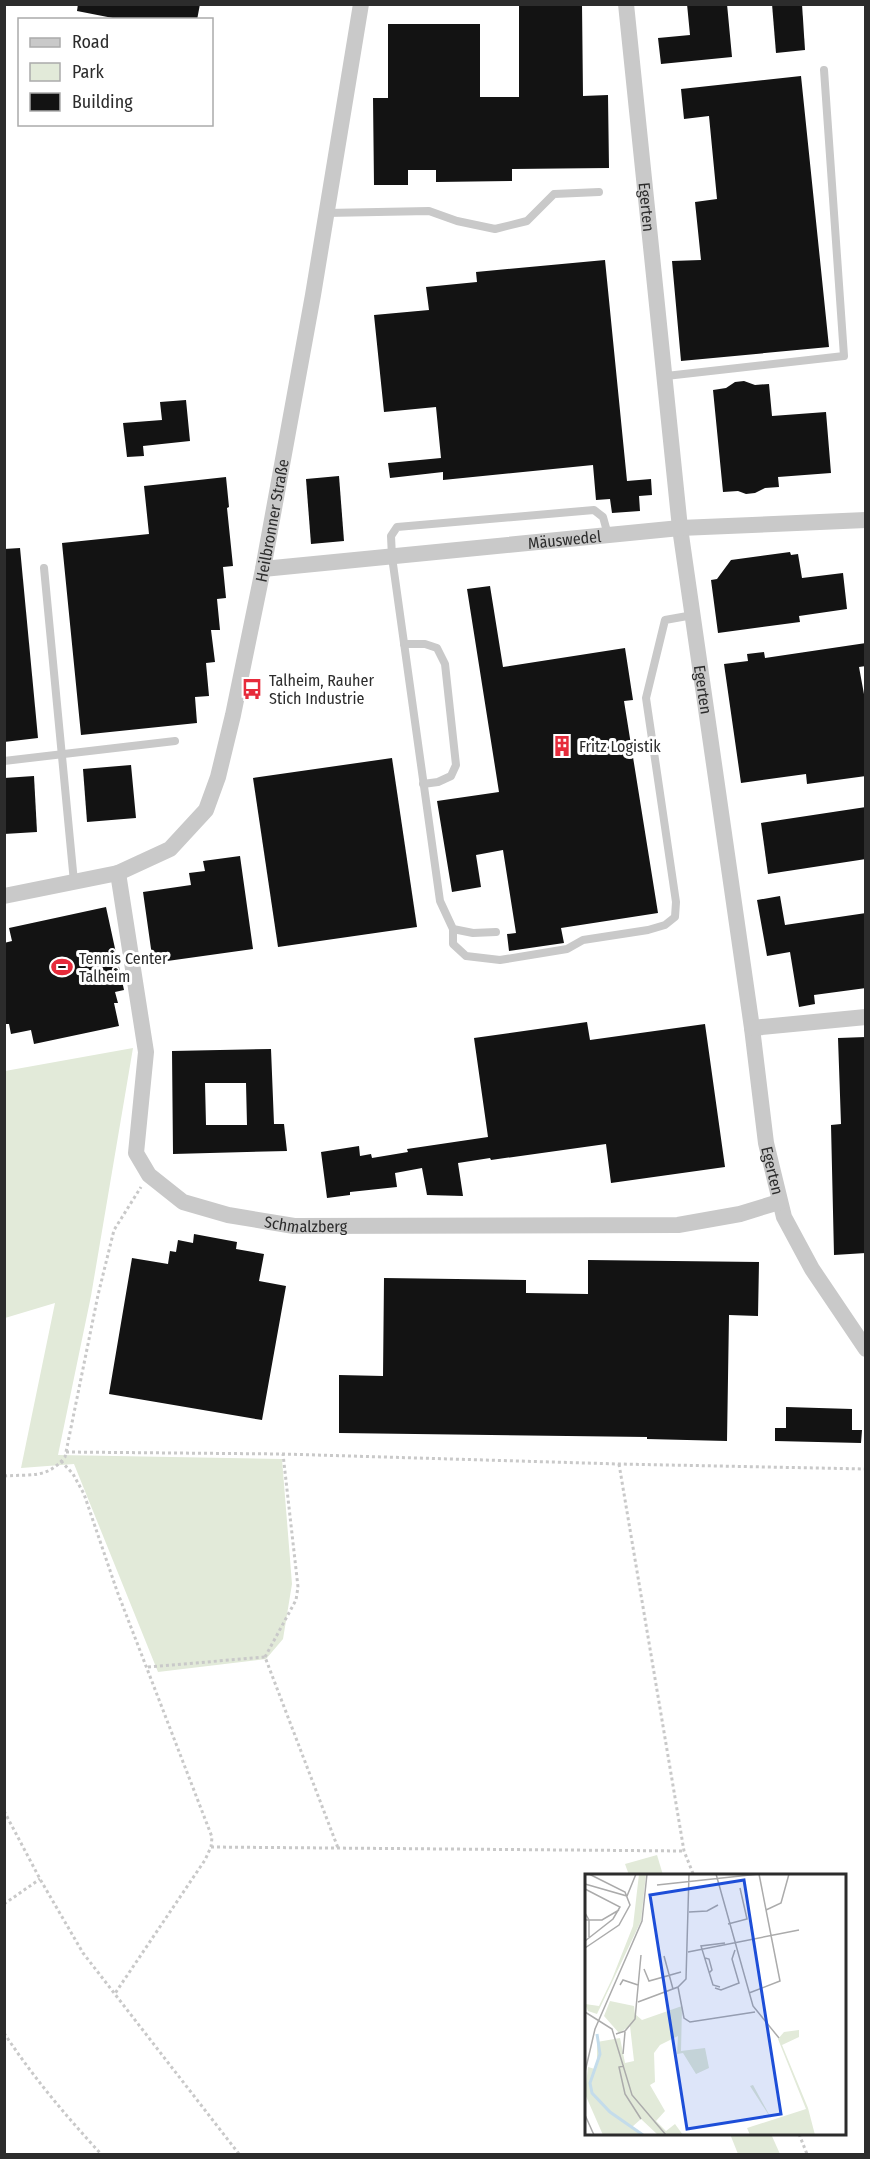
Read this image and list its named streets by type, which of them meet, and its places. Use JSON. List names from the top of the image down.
{
  "streets": {
    "street": [
      "Egerten",
      "Heilbronner Straße",
      "Mäuswedel",
      "Schmalzberg"
    ]
  },
  "crossings": [
    ["Egerten", "Mäuswedel"],
    ["Egerten", "Schmalzberg"],
    ["Heilbronner Straße", "Mäuswedel"],
    ["Heilbronner Straße", "Schmalzberg"]
  ],
  "places": {
    "bus stop": ["Talheim, Rauher Stich Industrie"],
    "building": ["Fritz Logistik"],
    "sports": ["Tennis Center Talheim"]
  },
  "legend": ["Road", "Park", "Building"]
}
